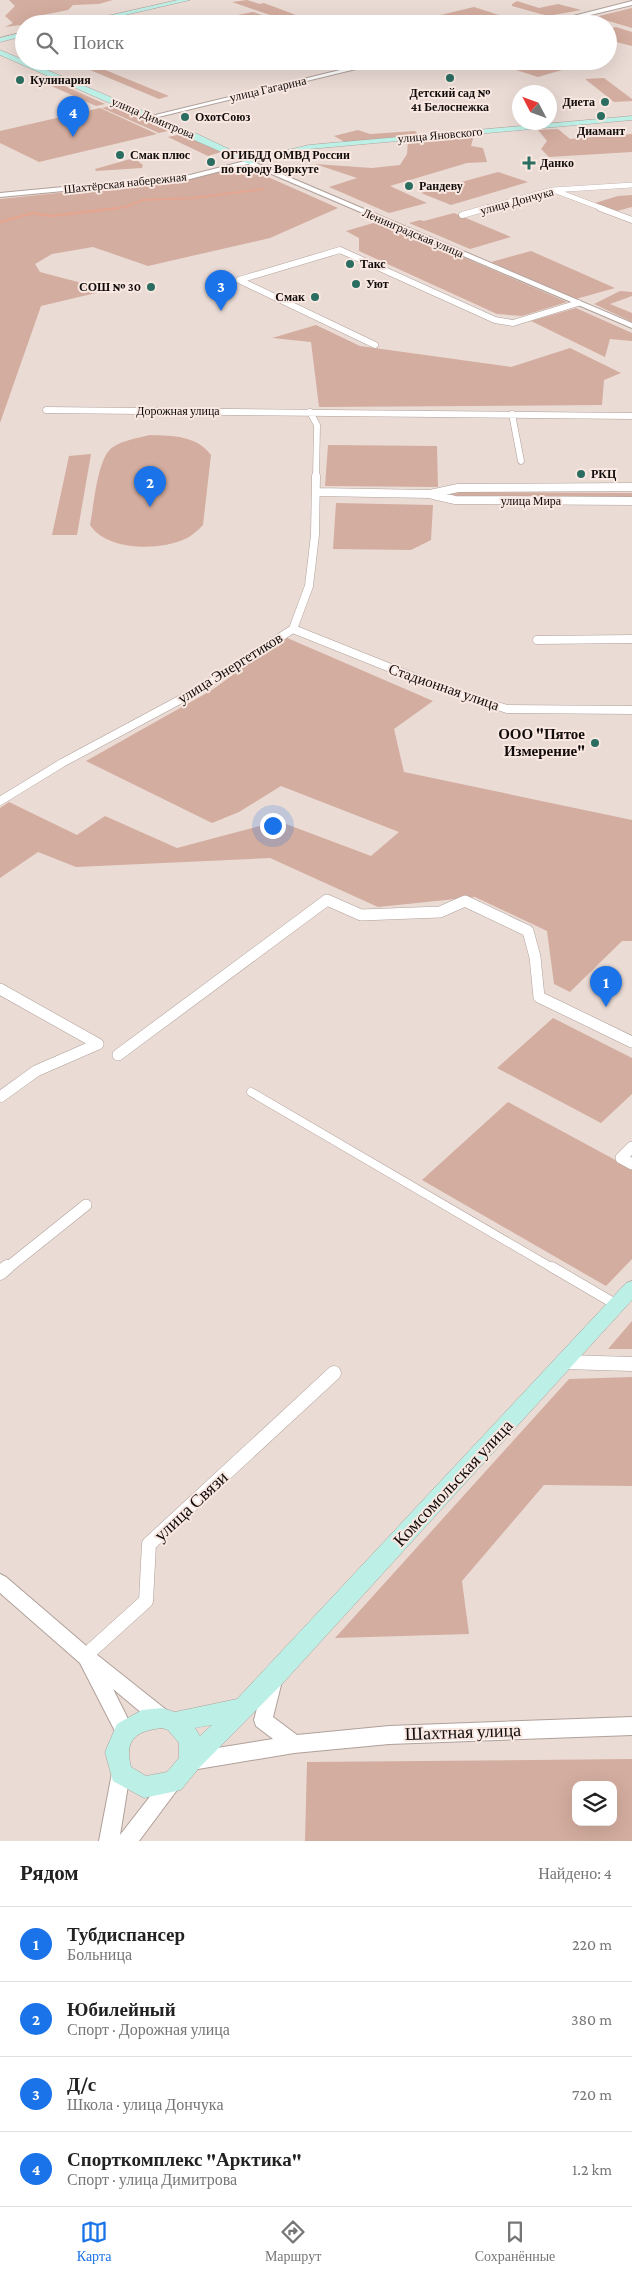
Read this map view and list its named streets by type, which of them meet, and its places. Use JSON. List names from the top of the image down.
{
  "streets": {
    "main road": ["улица Димитрова", "улица Яновского", "Комсомольская улица"],
    "street": [
      "улица Гагарина",
      "Шахтёрская набережная",
      "улица Дончука",
      "Ленинградская улица",
      "Дорожная улица",
      "улица Мира",
      "улица Энергетиков",
      "Стадионная улица",
      "улица Связи",
      "Шахтная улица"
    ]
  },
  "crossings": [
    ["улица Гагарина", "улица Димитрова"],
    ["улица Димитрова", "улица Яновского"],
    ["улица Димитрова", "Шахтёрская набережная"],
    ["улица Димитрова", "Ленинградская улица"],
    ["улица Яновского", "Шахтёрская набережная"],
    ["улица Яновского", "Ленинградская улица"],
    ["Шахтёрская набережная", "Ленинградская улица"],
    ["Дорожная улица", "улица Энергетиков"],
    ["улица Мира", "улица Энергетиков"],
    ["улица Энергетиков", "Стадионная улица"],
    ["Комсомольская улица", "Шахтная улица"]
  ],
  "places": {
    "other": [
      "Детский сад № 41 Белоснежка",
      "Кулинария",
      "Диета",
      "Диамант",
      "ОхотСоюз",
      "Смак плюс",
      "ОГИБДД ОМВД России по городу Воркуте",
      "Рандеву",
      "Такс",
      "Уют",
      "СОШ № 30",
      "Смак",
      "РКЦ",
      "ООО \"Пятое Измерение\""
    ],
    "health": ["Данко"]
  },
  "north": "top left",
  "page": {
    "search": "Поиск",
    "pins": [
      "4",
      "3",
      "2",
      "1"
    ],
    "heading": ["Рядом", "Найдено: 4"],
    "list": [
      {
        "mark": "1",
        "name": "Тубдиспансер",
        "note": "Больница",
        "value": "220 m"
      },
      {
        "mark": "2",
        "name": "Юбилейный",
        "note": "Спорт · Дорожная улица",
        "value": "380 m"
      },
      {
        "mark": "3",
        "name": "Д/с",
        "note": "Школа · улица Дончука",
        "value": "720 m"
      },
      {
        "mark": "4",
        "name": "Спорткомплекс \"Арктика\"",
        "note": "Спорт · улица Димитрова",
        "value": "1.2 km"
      }
    ],
    "nav": ["Карта", "Маршрут", "Сохранённые"]
  }
}
